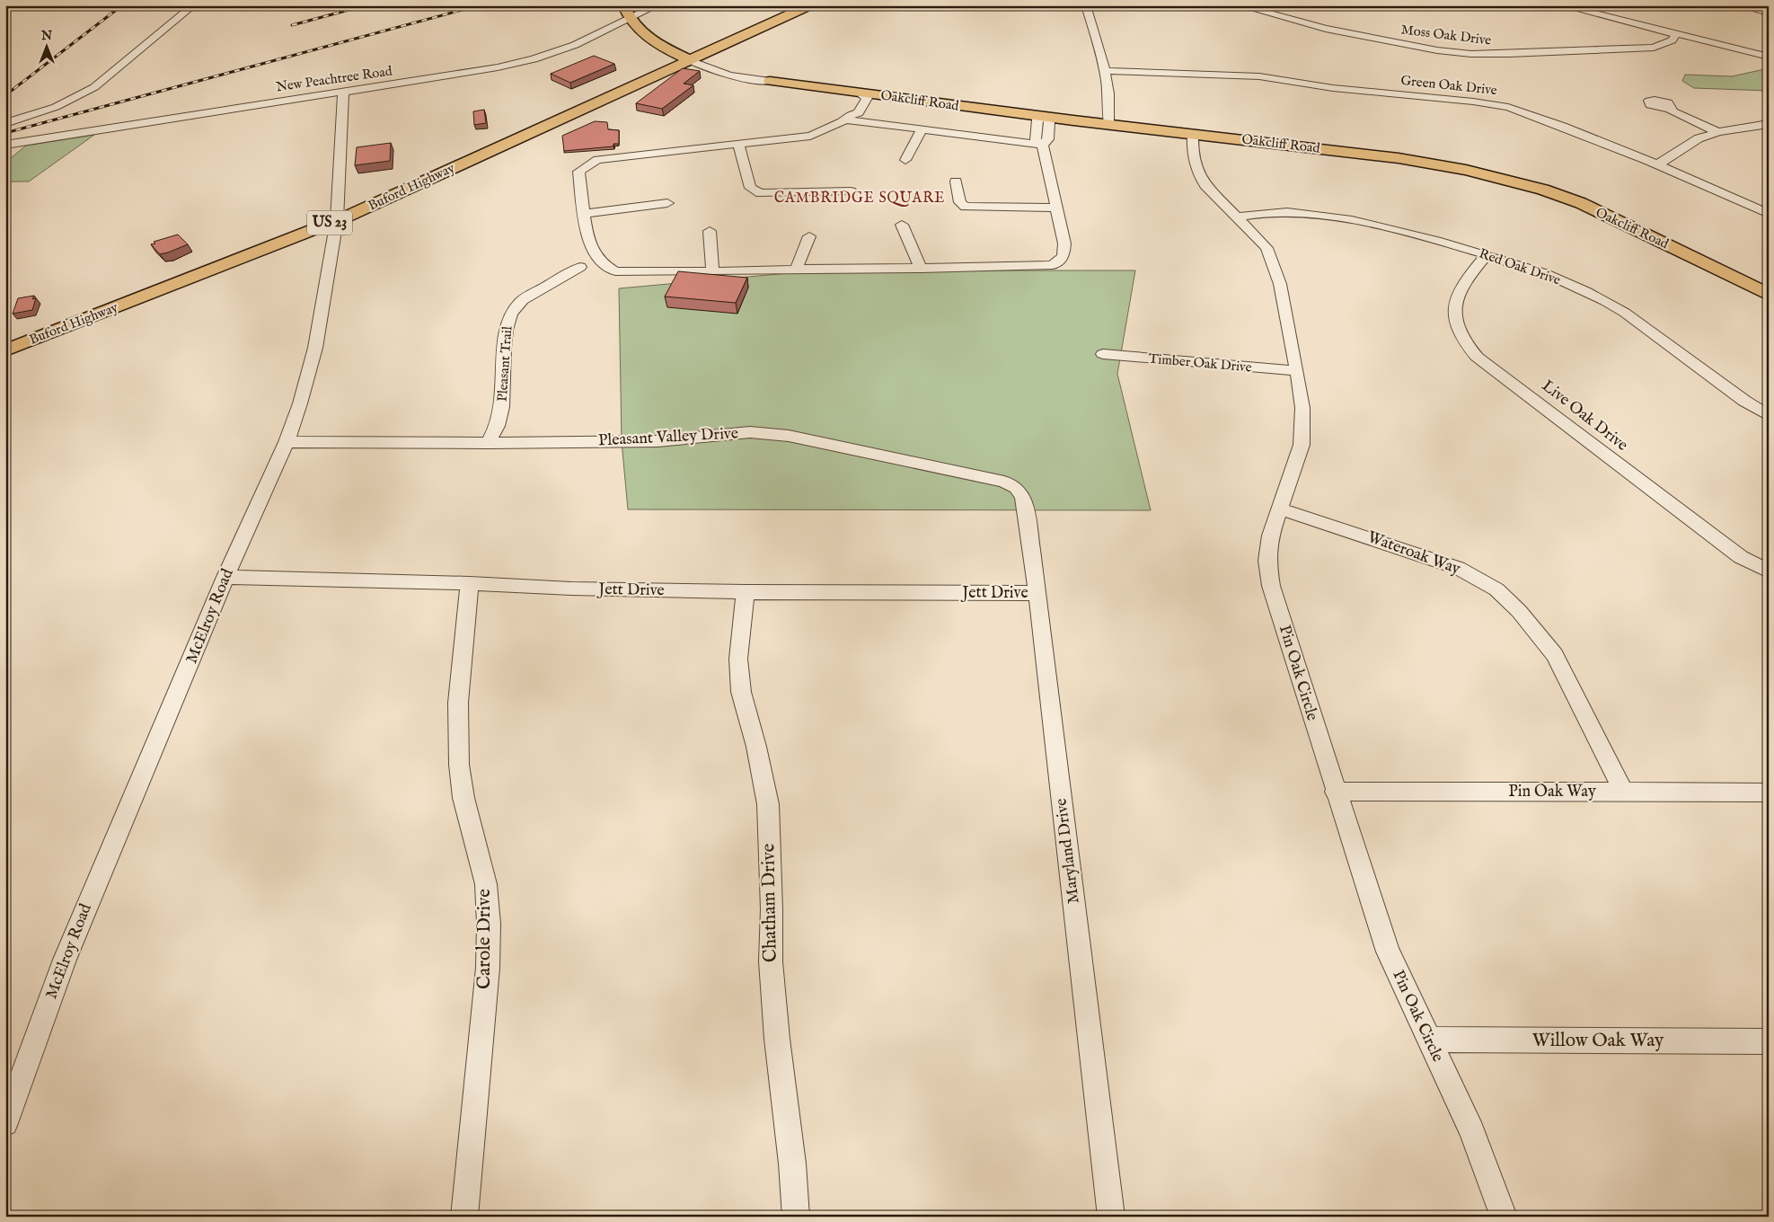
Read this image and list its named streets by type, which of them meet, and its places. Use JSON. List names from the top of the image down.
{
  "streets": {
    "main road": ["Oakcliff Road", "Buford Highway", "US 23"],
    "street": [
      "Moss Oak Drive",
      "New Peachtree Road",
      "Green Oak Drive",
      "Red Oak Drive",
      "Timber Oak Drive",
      "Pleasant Trail",
      "Live Oak Drive",
      "Pleasant Valley Drive",
      "Wateroak Way",
      "Jett Drive",
      "McElroy Road",
      "Pin Oak Circle",
      "Pin Oak Way",
      "Maryland Drive",
      "Chatham Drive",
      "Carole Drive",
      "Willow Oak Way"
    ]
  },
  "crossings": [
    ["New Peachtree Road", "Oakcliff Road"],
    ["New Peachtree Road", "McElroy Road"],
    ["Oakcliff Road", "Buford Highway"],
    ["Oakcliff Road", "Pin Oak Circle"],
    ["Buford Highway", "McElroy Road"],
    ["Red Oak Drive", "Live Oak Drive"],
    ["Red Oak Drive", "Pin Oak Circle"],
    ["Timber Oak Drive", "Pin Oak Circle"],
    ["Pleasant Trail", "Pleasant Valley Drive"],
    ["Pleasant Valley Drive", "McElroy Road"],
    ["Pleasant Valley Drive", "Maryland Drive"],
    ["Wateroak Way", "Pin Oak Circle"],
    ["Wateroak Way", "Pin Oak Way"],
    ["Jett Drive", "McElroy Road"],
    ["Jett Drive", "Maryland Drive"],
    ["Jett Drive", "Chatham Drive"],
    ["Jett Drive", "Carole Drive"],
    ["Pin Oak Circle", "Pin Oak Way"],
    ["Pin Oak Circle", "Willow Oak Way"]
  ],
  "districts": ["CAMBRIDGE SQUARE"],
  "north": "top"
}
